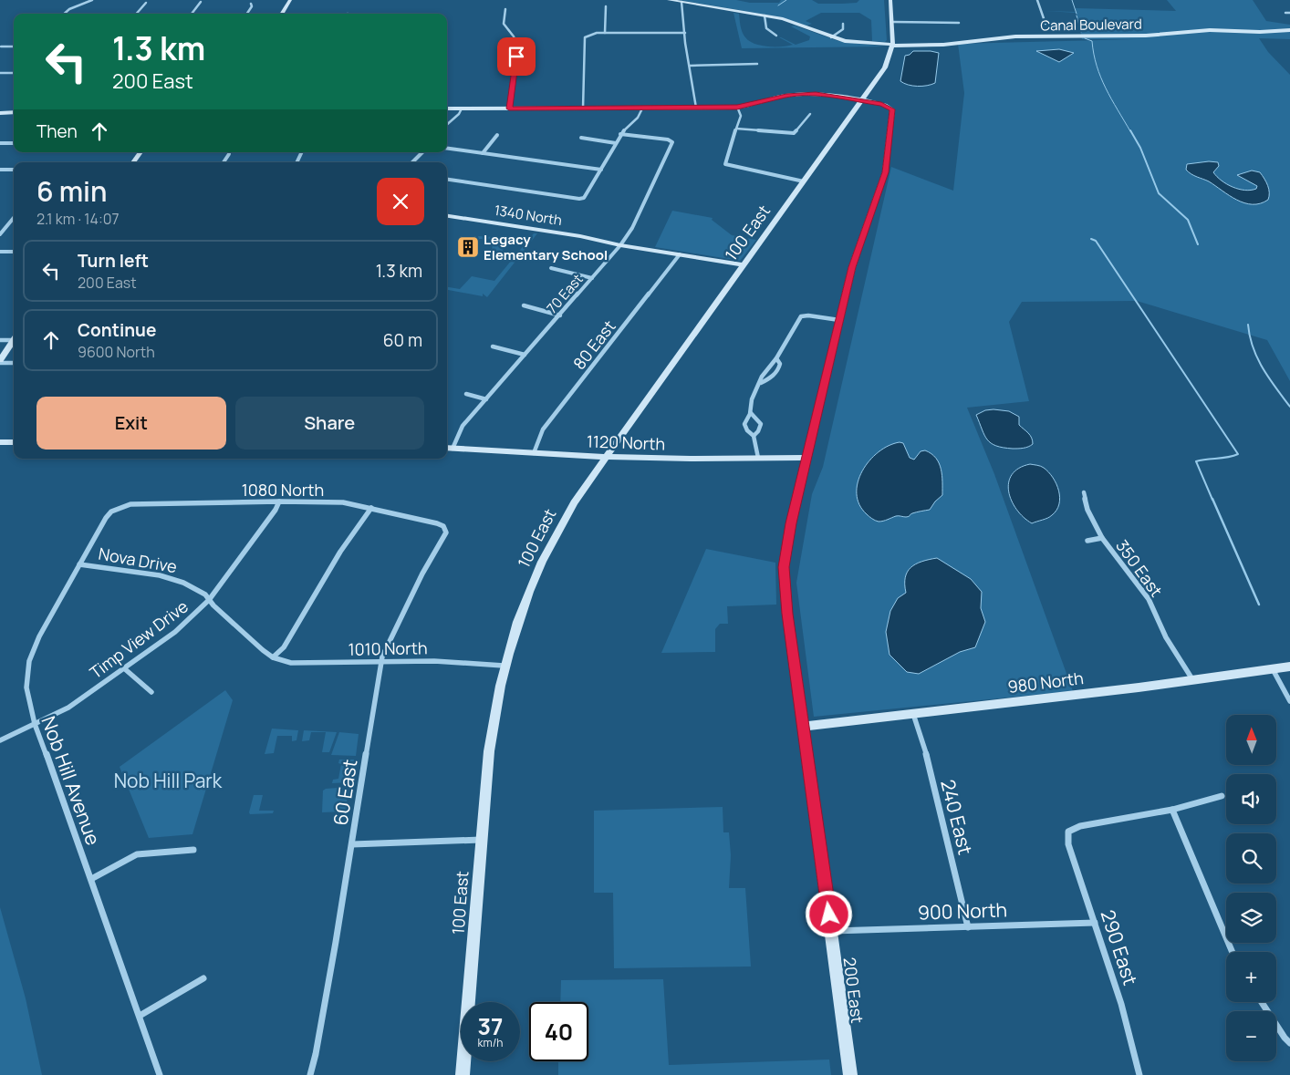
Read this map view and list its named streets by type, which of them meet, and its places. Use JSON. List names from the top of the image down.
{
  "streets": {
    "street": [
      "Canal Boulevard",
      "1340 North",
      "100 East",
      "70 East",
      "80 East",
      "1120 North",
      "1080 North",
      "Nova Drive",
      "350 East",
      "Timp View Drive",
      "1010 North",
      "980 North",
      "Nob Hill Avenue",
      "60 East",
      "240 East",
      "900 North",
      "290 East",
      "200 East"
    ]
  },
  "crossings": [
    ["Canal Boulevard", "100 East"],
    ["1340 North", "100 East"],
    ["1340 North", "70 East"],
    ["1340 North", "80 East"],
    ["100 East", "1120 North"],
    ["100 East", "1010 North"],
    ["100 East", "200 East"],
    ["70 East", "1120 North"],
    ["80 East", "1120 North"],
    ["1120 North", "200 East"],
    ["1080 North", "Timp View Drive"],
    ["1080 North", "Nob Hill Avenue"],
    ["1080 North", "60 East"],
    ["Nova Drive", "Timp View Drive"],
    ["Nova Drive", "1010 North"],
    ["Nova Drive", "Nob Hill Avenue"],
    ["350 East", "980 North"],
    ["Timp View Drive", "Nob Hill Avenue"],
    ["1010 North", "60 East"],
    ["980 North", "240 East"],
    ["980 North", "200 East"],
    ["240 East", "900 North"],
    ["900 North", "290 East"],
    ["900 North", "200 East"]
  ],
  "parks": ["Nob Hill Park"],
  "places": {
    "building": ["Legacy Elementary School"]
  },
  "north": "top",
  "page": {
    "turn": ["1.3 km", "200 East"],
    "then": "Then",
    "heading": ["6 min", "2.1 km · 14:07"],
    "list": [
      {
        "name": "Turn left",
        "note": "200 East",
        "value": "1.3 km"
      },
      {
        "name": "Continue",
        "note": "9600 North",
        "value": "60 m"
      }
    ],
    "buttons": ["Exit", "Share"],
    "map_buttons": ["+", "−"],
    "speed": "37 km/h",
    "limit": "40"
  }
}
